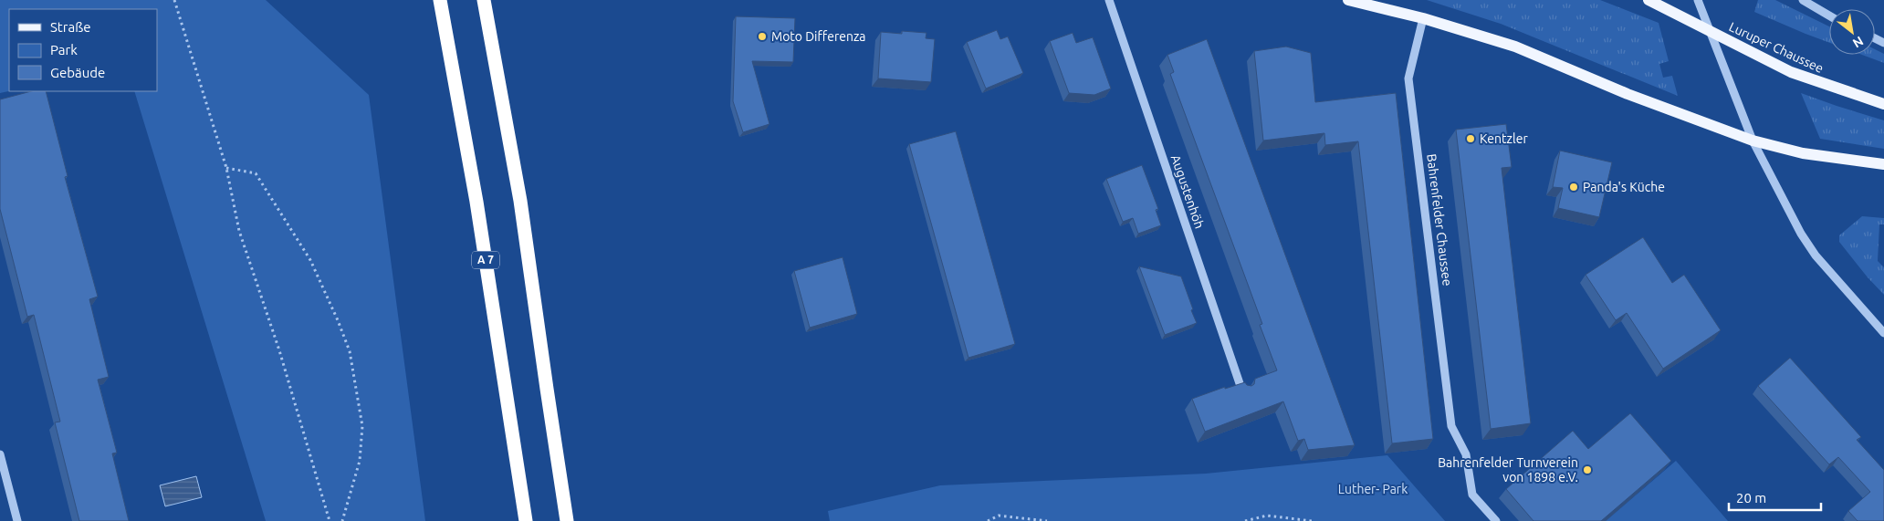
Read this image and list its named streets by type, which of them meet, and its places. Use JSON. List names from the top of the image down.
{
  "streets": {
    "highway": ["A 7"],
    "main road": ["Luruper Chaussee"],
    "street": ["Augustenhöh", "Bahrenfelder Chaussee"]
  },
  "parks": ["Luther- Park"],
  "places": [
    "Moto Differenza",
    "Kentzler",
    "Panda's Küche",
    "Bahrenfelder Turnverein von 1898 e.V."
  ],
  "legend": ["Straße", "Park", "Gebäude"],
  "scale_bar": "20 m",
  "north": "bottom right"
}
